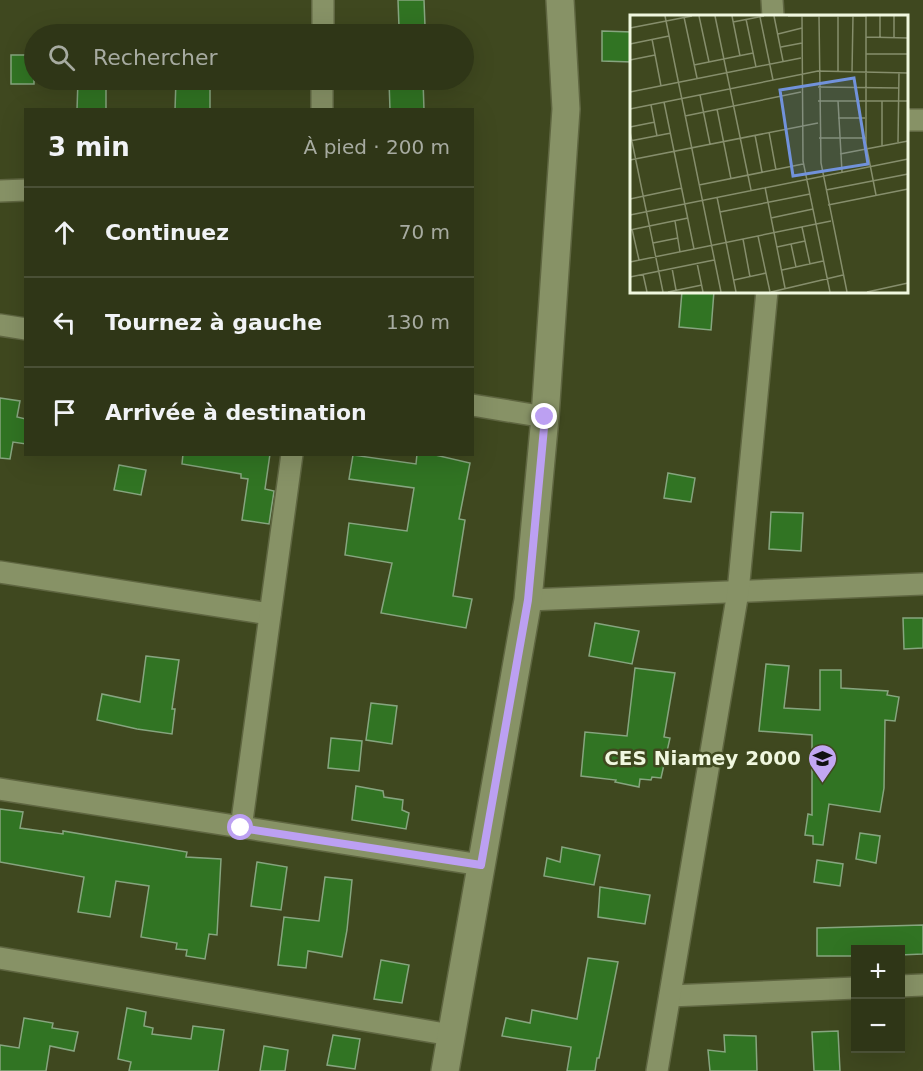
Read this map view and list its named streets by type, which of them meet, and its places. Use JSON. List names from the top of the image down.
{
  "places": {
    "school or university": ["CES Niamey 2000"]
  },
  "page": {
    "search": "Rechercher",
    "heading": ["3 min", "À pied · 200 m"],
    "list": [
      ["Continuez", "70 m"],
      ["Tournez à gauche", "130 m"],
      "Arrivée à destination"
    ],
    "map_buttons": ["+", "−"]
  }
}
